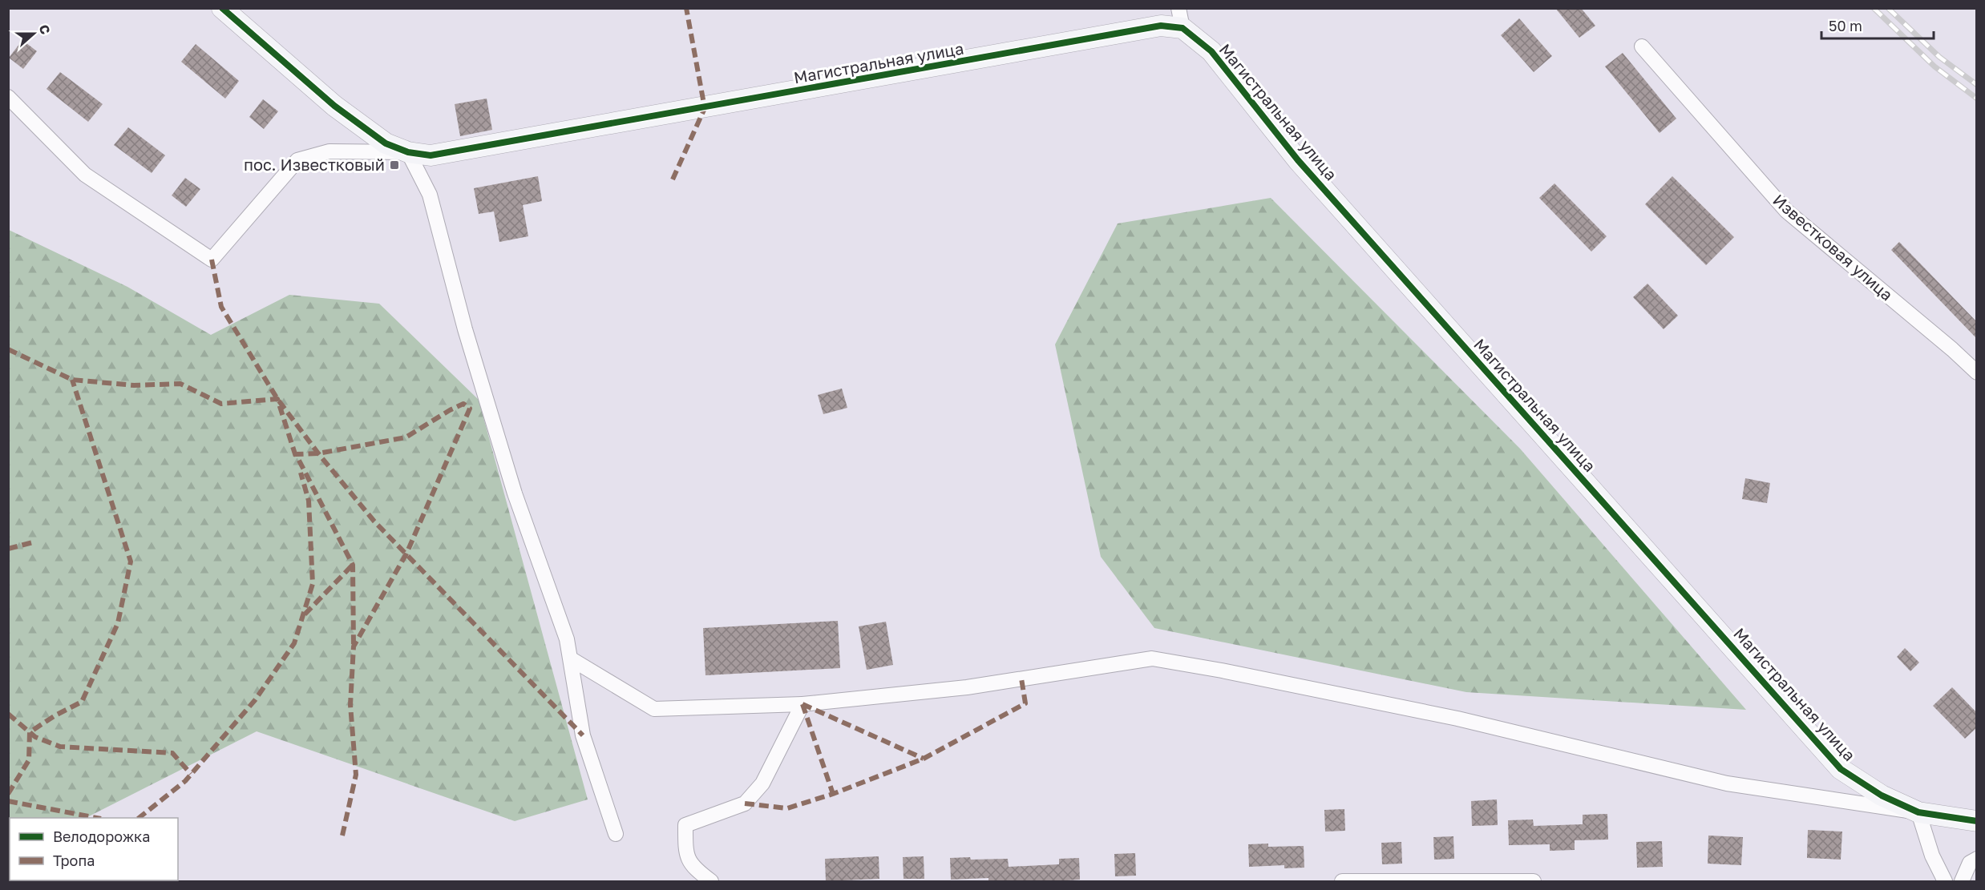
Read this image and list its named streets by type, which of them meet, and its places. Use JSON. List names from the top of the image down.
{
  "streets": {
    "street": ["Магистральная улица", "Известковая улица"]
  },
  "places": {
    "transit": ["пос. Известковый"]
  },
  "legend": ["Велодорожка", "Тропа"],
  "scale_bar": "50 m",
  "north": "right"
}
